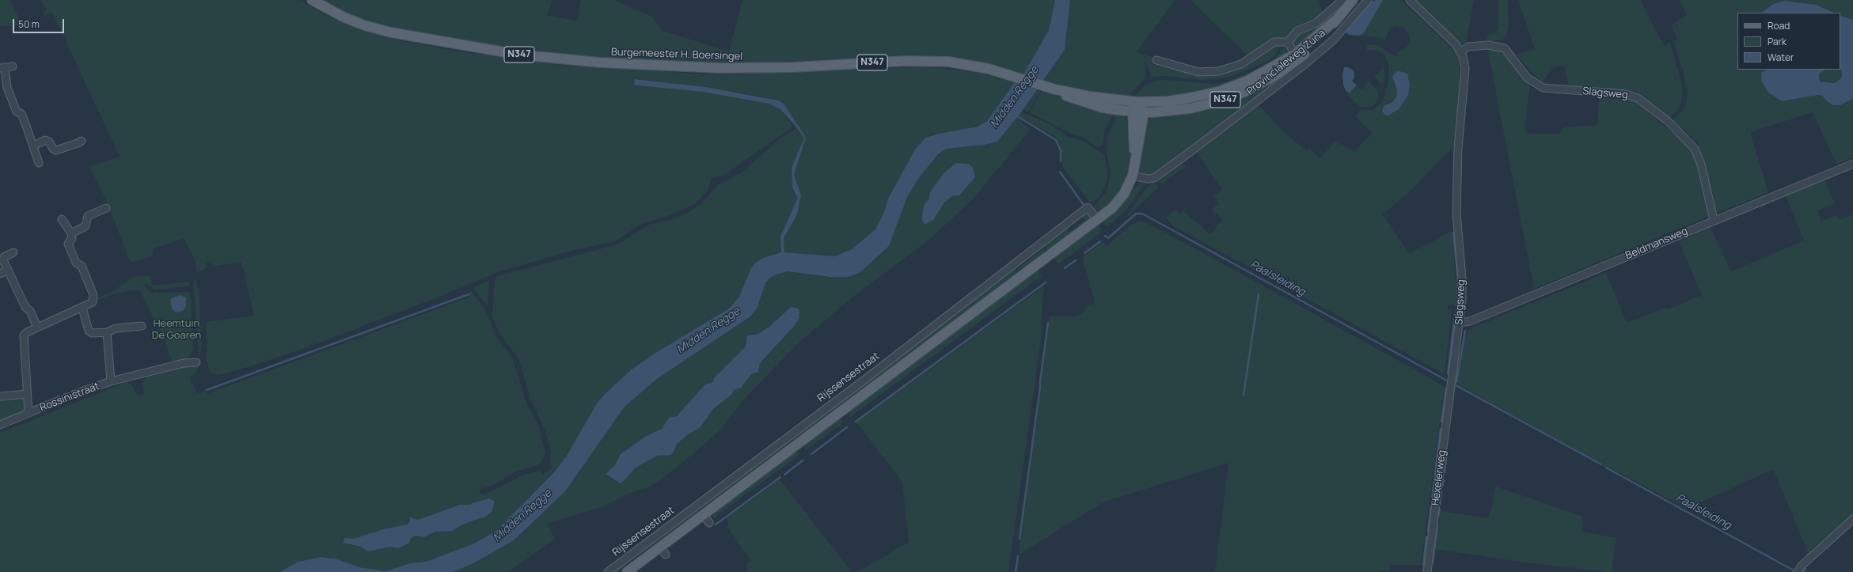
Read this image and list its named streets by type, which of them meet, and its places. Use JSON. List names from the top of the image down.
{
  "streets": {
    "main road": ["N347", "Burgemeester H. Boersingel", "Provincialeweg Zuna"],
    "street": [
      "Slagsweg",
      "Beldmansweg",
      "Rijssensestraat",
      "Rossinistraat",
      "Hexelerweg"
    ]
  },
  "crossings": [
    ["N347", "Burgemeester H. Boersingel"],
    ["N347", "Provincialeweg Zuna"],
    ["Slagsweg", "Beldmansweg"],
    ["Slagsweg", "Hexelerweg"]
  ],
  "water": ["Midden Regge", "Paalsleiding"],
  "parks": ["Heemtuin De Goaren"],
  "legend": ["Road", "Park", "Water"],
  "scale_bar": "50 m"
}
